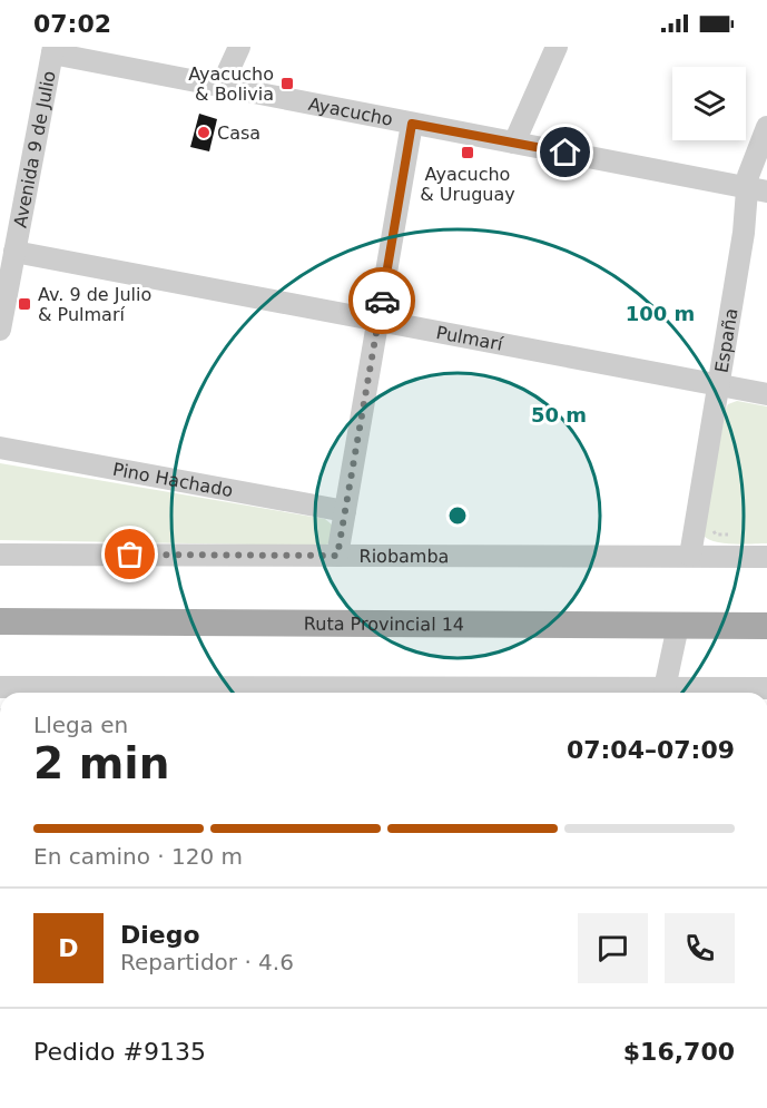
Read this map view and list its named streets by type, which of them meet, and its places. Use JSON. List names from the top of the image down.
{
  "streets": {
    "main road": ["Ruta Provincial 14"],
    "street": [
      "Ayacucho",
      "Avenida 9 de Julio",
      "Pulmarí",
      "España",
      "Pino Hachado",
      "Riobamba"
    ]
  },
  "crossings": [
    ["Ayacucho", "Avenida 9 de Julio"],
    ["Ayacucho", "España"],
    ["Avenida 9 de Julio", "Pulmarí"],
    ["Pulmarí", "España"],
    ["España", "Riobamba"]
  ],
  "places": {
    "transit": ["Ayacucho & Bolivia", "Ayacucho & Uruguay", "Av. 9 de Julio & Pulmarí"],
    "other": ["Casa"]
  },
  "page": {
    "status": "07:02",
    "heading": ["2 min", "Llega en", "07:04–07:09"],
    "panel": [
      "Diego",
      "Repartidor · 4.6",
      "Pedido #9135",
      "$16,700"
    ],
    "bar": "En camino · 120 m",
    "round": "D"
  },
  "rings": ["100 m", "50 m"]
}
